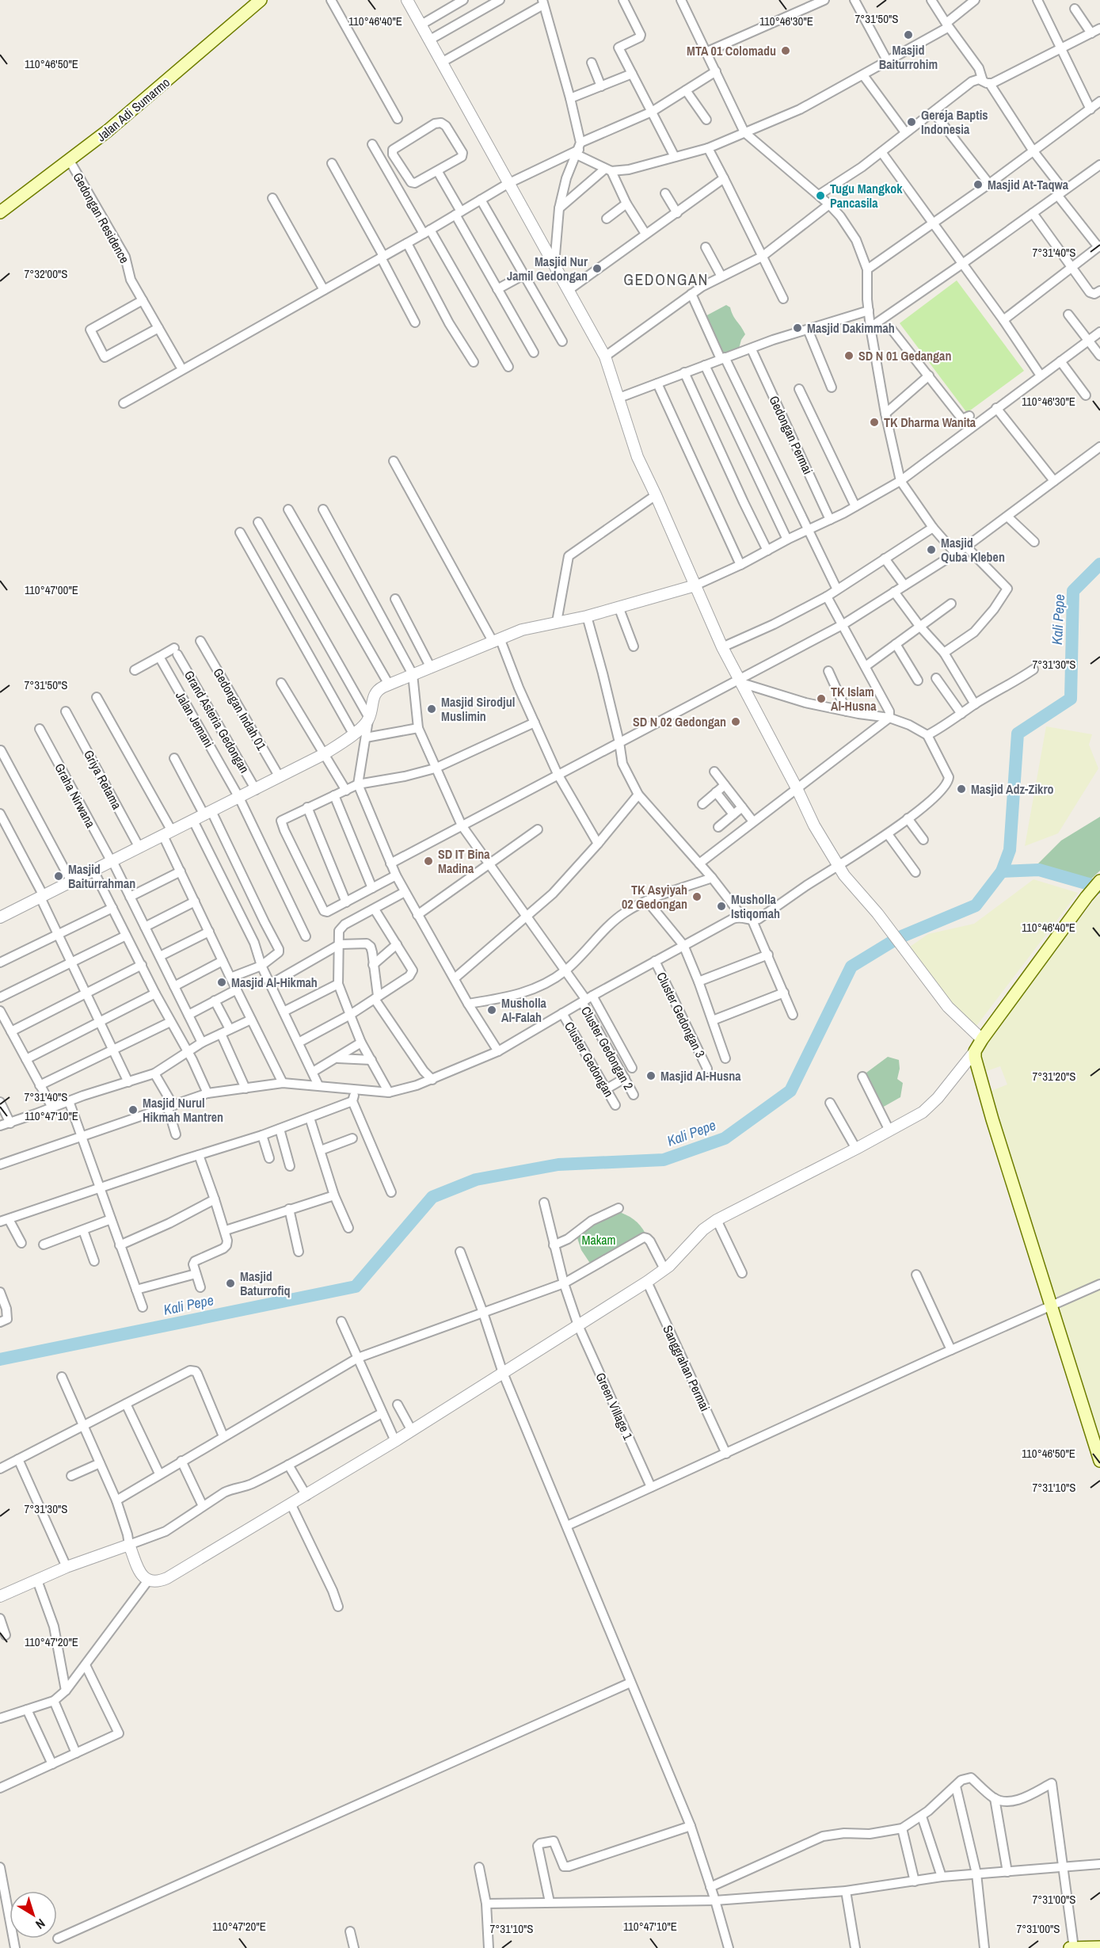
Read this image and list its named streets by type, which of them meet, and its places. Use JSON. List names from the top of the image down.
{
  "streets": {
    "main road": ["Jalan Adi Sumarmo"],
    "street": [
      "Gedongan Residence",
      "Gedongan Permai",
      "Gedongan Indah 01",
      "Jalan Jemani",
      "Grand Asteria Gedongan",
      "Griya Retama",
      "Graha Nirwana",
      "Cluster Gedongan 3",
      "Cluster Gedongan 2",
      "Cluster Gedongan",
      "Sanggrahan Permai",
      "Green Village 1"
    ]
  },
  "crossings": [
    ["Jalan Adi Sumarmo", "Gedongan Residence"],
    ["Jalan Jemani", "Grand Asteria Gedongan"]
  ],
  "districts": ["GEDONGAN"],
  "water": ["Kali Pepe"],
  "parks": ["Makam"],
  "places": [
    "Masjid Baiturrohim",
    "MTA 01 Colomadu",
    "Gereja Baptis Indonesia",
    "Masjid At-Taqwa",
    "Tugu Mangkok Pancasila",
    "Masjid Nur Jamil Gedongan",
    "Masjid Dakimmah",
    "SD N 01 Gedangan",
    "TK Dharma Wanita",
    "Masjid Quba Kleben",
    "TK Islam Al-Husna",
    "Masjid Sirodjul Muslimin",
    "SD N 02 Gedongan",
    "Masjid Adz-Zikro",
    "SD IT Bina Madina",
    "Masjid Baiturrahman",
    "TK Asyiyah 02 Gedongan",
    "Musholla Istiqomah",
    "Masjid Al-Hikmah",
    "Musholla Al-Falah",
    "Masjid Al-Husna",
    "Masjid Nurul Hikmah Mantren",
    "Masjid Baturrofiq"
  ],
  "north": "bottom right",
  "coordinates": [
    "7°31'50\"S",
    "110°46'40\"E",
    "110°46'30\"E",
    "110°46'50\"E",
    "7°31'40\"S",
    "7°32'00\"S",
    "110°47'00\"E",
    "7°31'30\"S",
    "7°31'20\"S",
    "110°47'10\"E",
    "7°31'10\"S",
    "110°47'20\"E",
    "7°31'00\"S"
  ]
}
